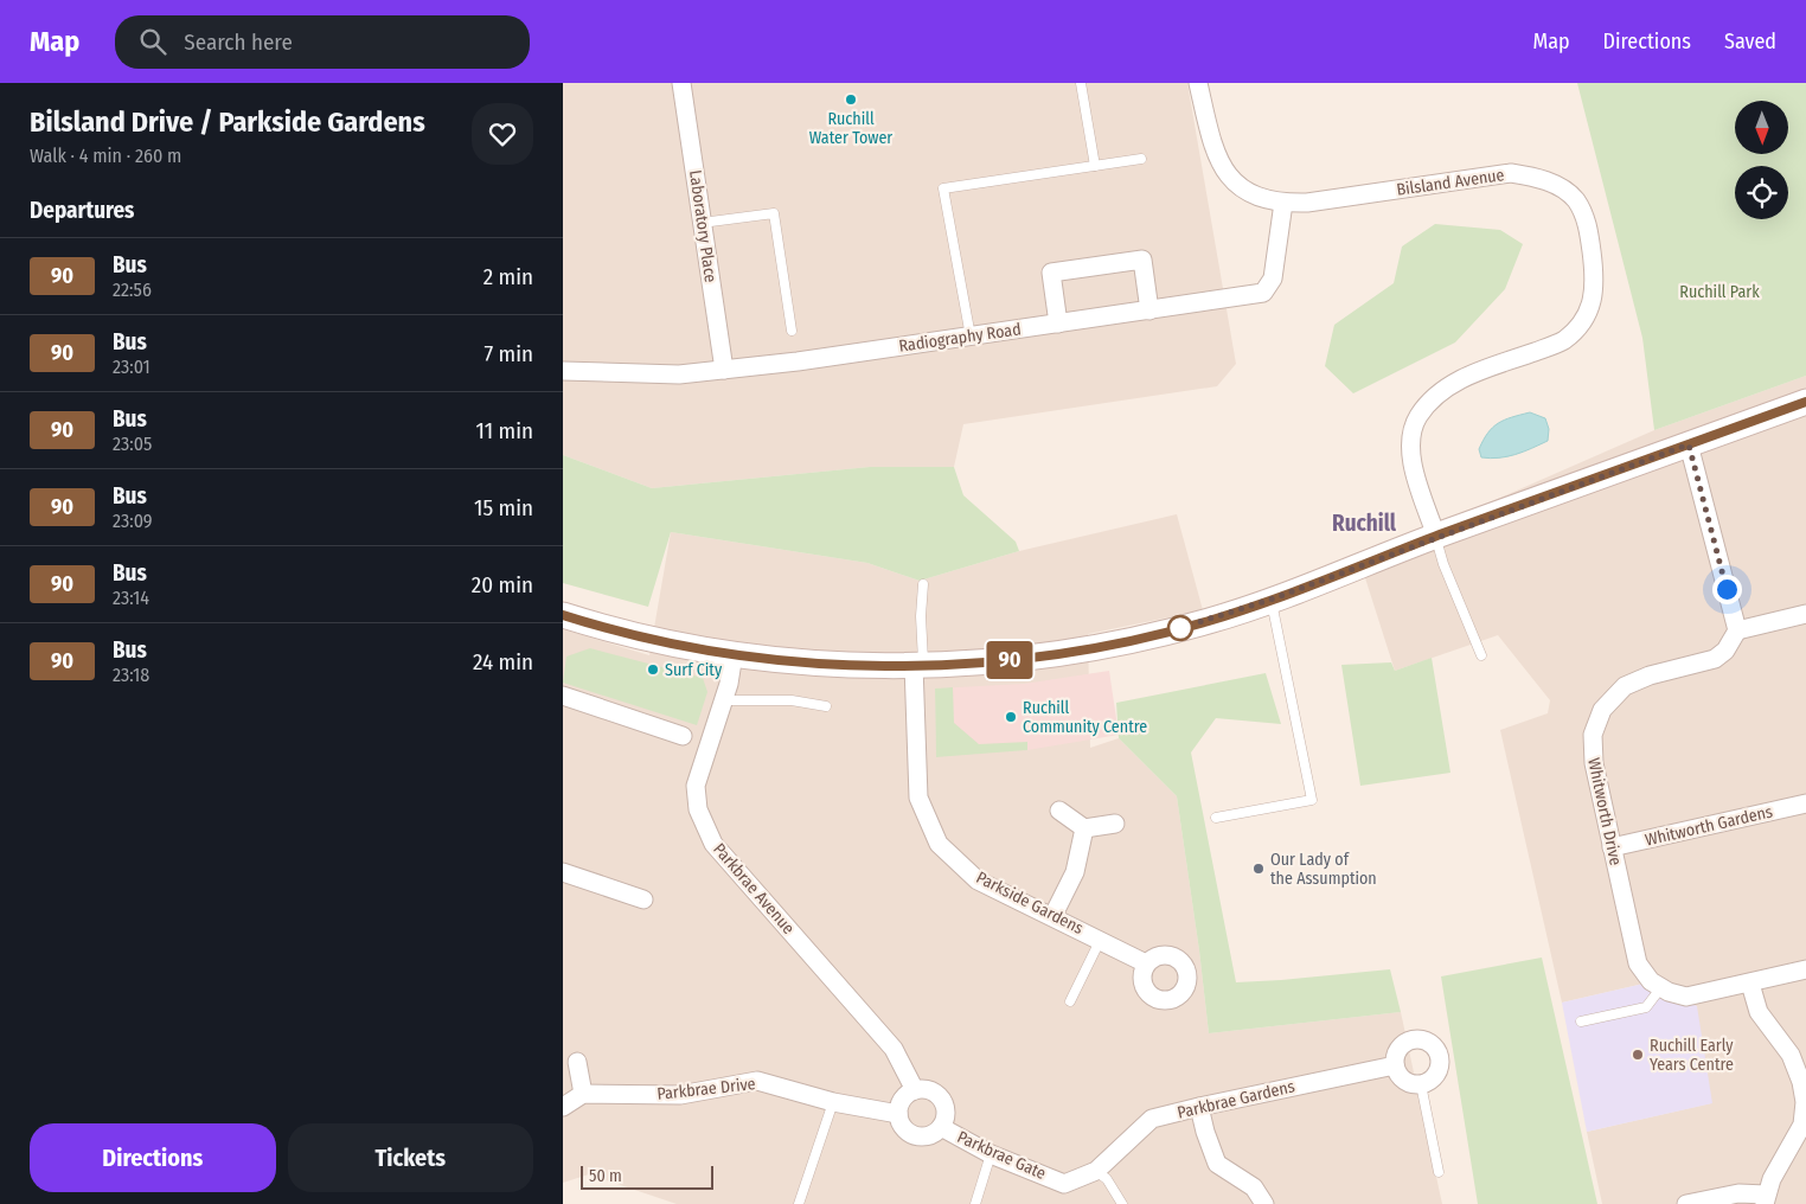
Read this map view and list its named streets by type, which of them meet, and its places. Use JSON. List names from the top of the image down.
{
  "streets": {
    "street": [
      "Bilsland Avenue",
      "Laboratory Place",
      "Radiography Road",
      "Whitworth Drive",
      "Whitworth Gardens",
      "Parkbrae Avenue",
      "Parkside Gardens",
      "Parkbrae Drive",
      "Parkbrae Gardens",
      "Parkbrae Gate"
    ]
  },
  "crossings": [
    ["Bilsland Avenue", "Radiography Road"],
    ["Laboratory Place", "Radiography Road"],
    ["Whitworth Drive", "Whitworth Gardens"],
    ["Parkbrae Avenue", "Parkbrae Drive"],
    ["Parkbrae Avenue", "Parkbrae Gate"],
    ["Parkbrae Drive", "Parkbrae Gate"],
    ["Parkbrae Gardens", "Parkbrae Gate"]
  ],
  "districts": ["Ruchill"],
  "parks": ["Ruchill Park"],
  "places": [
    "Ruchill Water Tower",
    "Surf City",
    "Ruchill Community Centre",
    "Our Lady of the Assumption",
    "Ruchill Early Years Centre"
  ],
  "lines": ["bus line 90"],
  "scale_bar": "50 m",
  "north": "bottom",
  "page": {
    "header": "Map",
    "search": "Search here",
    "nav": ["Map", "Directions", "Saved"],
    "heading": [
      ["Bilsland Drive / Parkside Gardens", "Walk · 4 min · 260 m"],
      "Departures"
    ],
    "on_map": "90",
    "list": [
      {
        "mark": "90",
        "name": "Bus",
        "note": "22:56",
        "value": "2 min"
      },
      {
        "mark": "90",
        "name": "Bus",
        "note": "23:01",
        "value": "7 min"
      },
      {
        "mark": "90",
        "name": "Bus",
        "note": "23:05",
        "value": "11 min"
      },
      {
        "mark": "90",
        "name": "Bus",
        "note": "23:09",
        "value": "15 min"
      },
      {
        "mark": "90",
        "name": "Bus",
        "note": "23:14",
        "value": "20 min"
      },
      {
        "mark": "90",
        "name": "Bus",
        "note": "23:18",
        "value": "24 min"
      }
    ],
    "buttons": ["Directions", "Tickets"],
    "scale": "50 m"
  }
}
